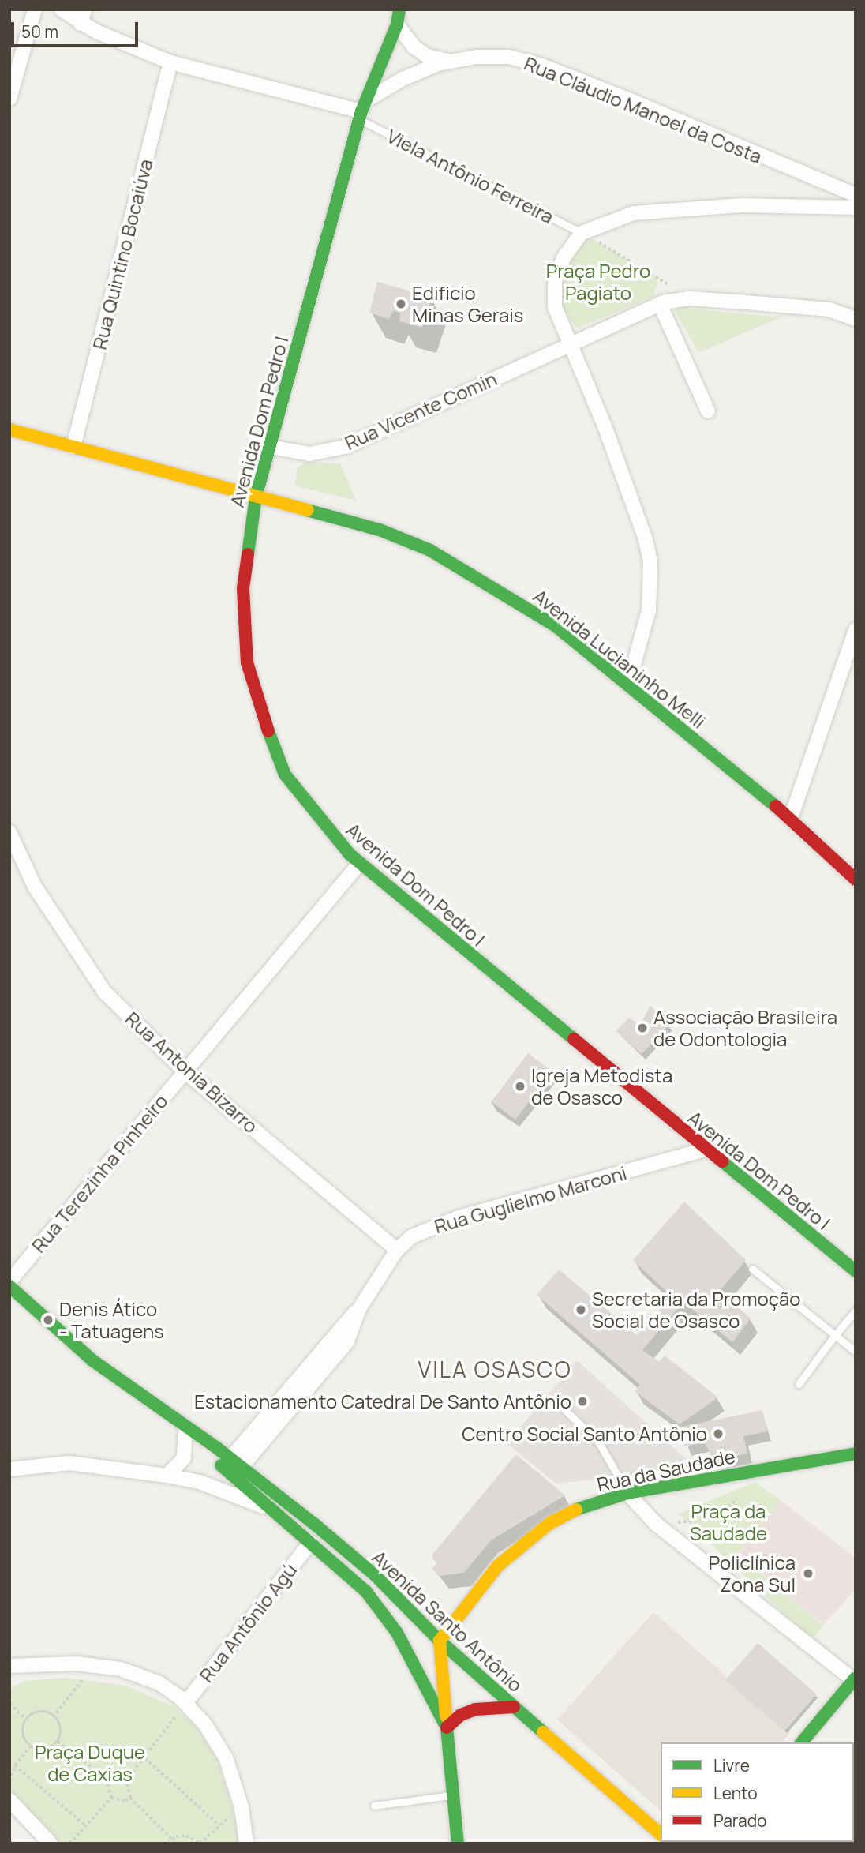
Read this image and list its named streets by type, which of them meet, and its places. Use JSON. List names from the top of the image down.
{
  "streets": {
    "street": [
      "Rua Cláudio Manoel da Costa",
      "Rua Quintino Bocaiúva",
      "Rua Vicente Comin",
      "Avenida Dom Pedro I",
      "Avenida Lucianinho Melli",
      "Rua Antonia Bizarro",
      "Rua Terezinha Pinheiro",
      "Rua Guglielmo Marconi",
      "Rua da Saudade",
      "Avenida Santo Antônio",
      "Rua Antônio Agú"
    ],
    "lane": ["Viela Antônio Ferreira"]
  },
  "crossings": [
    ["Rua Cláudio Manoel da Costa", "Viela Antônio Ferreira"],
    ["Rua Cláudio Manoel da Costa", "Avenida Dom Pedro I"],
    ["Viela Antônio Ferreira", "Avenida Dom Pedro I"],
    ["Rua Quintino Bocaiúva", "Avenida Lucianinho Melli"],
    ["Rua Vicente Comin", "Avenida Dom Pedro I"],
    ["Avenida Dom Pedro I", "Avenida Lucianinho Melli"],
    ["Avenida Dom Pedro I", "Rua Terezinha Pinheiro"],
    ["Avenida Dom Pedro I", "Rua Guglielmo Marconi"],
    ["Rua Antonia Bizarro", "Rua Terezinha Pinheiro"],
    ["Rua Antonia Bizarro", "Rua Guglielmo Marconi"],
    ["Rua Guglielmo Marconi", "Avenida Santo Antônio"],
    ["Rua da Saudade", "Avenida Santo Antônio"],
    ["Avenida Santo Antônio", "Rua Antônio Agú"]
  ],
  "districts": ["VILA OSASCO"],
  "parks": ["Praça Pedro Pagiato", "Praça da Saudade", "Praça Duque de Caxias"],
  "places": [
    "Edificio Minas Gerais",
    "Associação Brasileira de Odontologia",
    "Igreja Metodista de Osasco",
    "Secretaria da Promoção Social de Osasco",
    "Denis Ático - Tatuagens",
    "Estacionamento Catedral De Santo Antônio",
    "Centro Social Santo Antônio",
    "Policlínica Zona Sul"
  ],
  "legend": ["Livre", "Lento", "Parado"],
  "scale_bar": "50 m"
}
